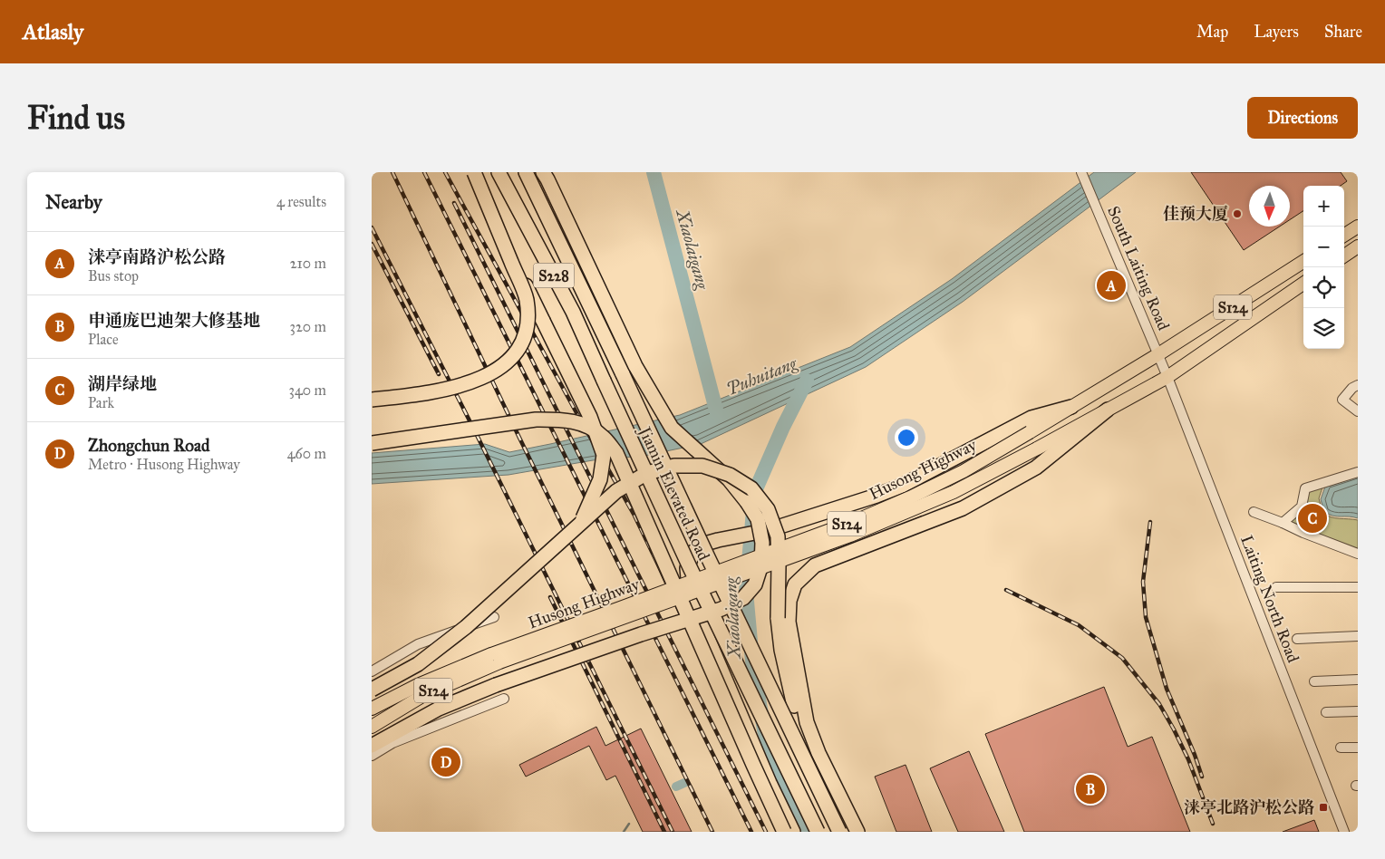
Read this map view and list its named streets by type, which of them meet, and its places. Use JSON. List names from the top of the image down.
{
  "streets": {
    "highway": ["S228", "Jiamin Elevated Road"],
    "main road": ["S124", "Husong Highway"],
    "street": ["South Laiting Road", "Laiting North Road"]
  },
  "crossings": [
    ["South Laiting Road", "Husong Highway"],
    ["South Laiting Road", "Laiting North Road"],
    ["Husong Highway", "Laiting North Road"]
  ],
  "water": ["Xiaolaigang", "Puhuitang"],
  "places": {
    "other": ["佳预大厦"],
    "transit": ["涞亭北路沪松公路"]
  },
  "north": "bottom",
  "page": {
    "header": "Atlasly",
    "nav": ["Map", "Layers", "Share"],
    "buttons": "Directions",
    "title": "Find us",
    "heading": ["Nearby", "4 results"],
    "map_buttons": ["+", "−"],
    "list": [
      {
        "mark": "A",
        "name": "涞亭南路沪松公路",
        "note": "Bus stop",
        "value": "210 m"
      },
      {
        "mark": "B",
        "name": "申通庞巴迪架大修基地",
        "note": "Place",
        "value": "320 m"
      },
      {
        "mark": "C",
        "name": "湖岸绿地",
        "note": "Park",
        "value": "340 m"
      },
      {
        "mark": "D",
        "name": "Zhongchun Road",
        "note": "Metro · Husong Highway",
        "value": "460 m"
      }
    ],
    "pins": [
      "A",
      "C",
      "D",
      "B"
    ]
  }
}
